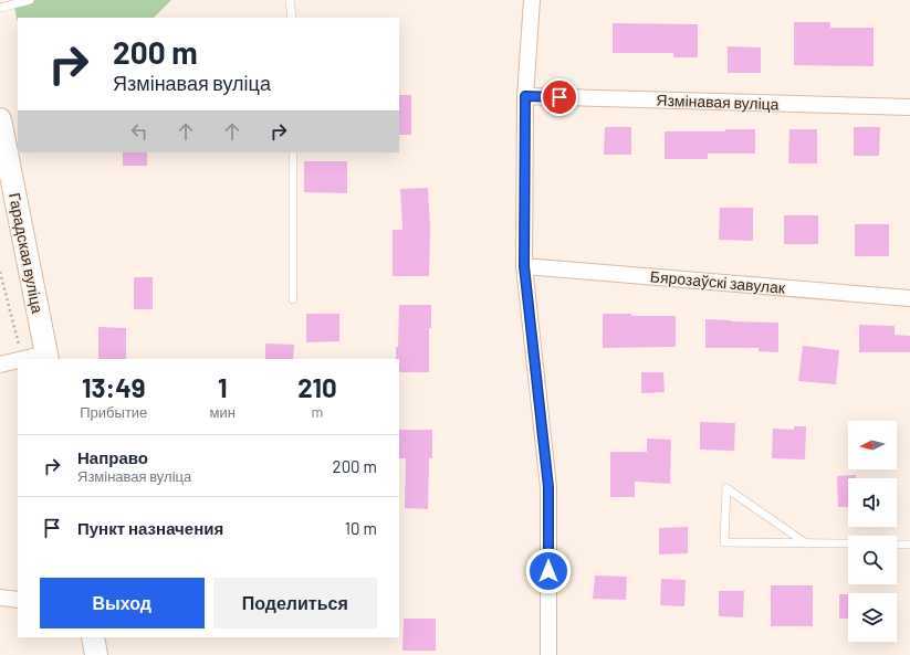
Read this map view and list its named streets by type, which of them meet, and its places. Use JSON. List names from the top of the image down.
{
  "streets": {
    "main road": ["Гарадская вуліца"],
    "street": ["Язмінавая вуліца", "Бярозаўскі завулак"]
  },
  "north": "left",
  "page": {
    "turn": ["200 m", "Язмінавая вуліца"],
    "eta": [
      "13:49",
      "Прибытие",
      "1",
      "мин",
      "210",
      "m"
    ],
    "list": [
      {
        "name": "Направо",
        "note": "Язмінавая вуліца",
        "value": "200 m"
      },
      {
        "name": "Пункт назначения",
        "value": "10 m"
      }
    ],
    "buttons": ["Выход", "Поделиться"]
  }
}
